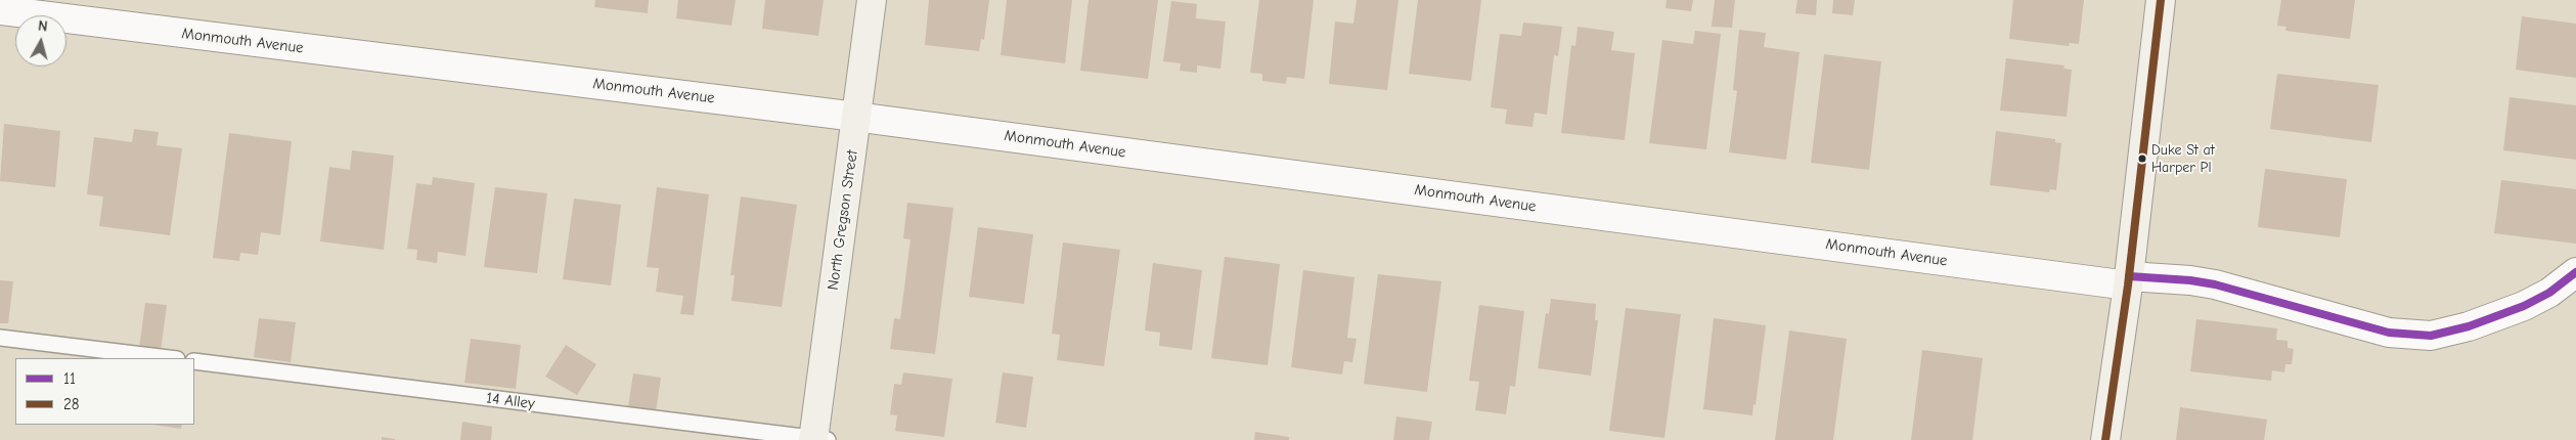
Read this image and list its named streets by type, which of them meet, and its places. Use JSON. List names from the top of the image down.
{
  "streets": {
    "main road": ["North Gregson Street"],
    "street": ["Monmouth Avenue"],
    "lane": ["14 Alley"]
  },
  "crossings": [
    ["Monmouth Avenue", "North Gregson Street"],
    ["North Gregson Street", "14 Alley"]
  ],
  "places": ["Duke St at Harper Pl"],
  "lines": ["transit line 28", "transit line 11"],
  "legend": ["11", "28"],
  "north": "top"
}
